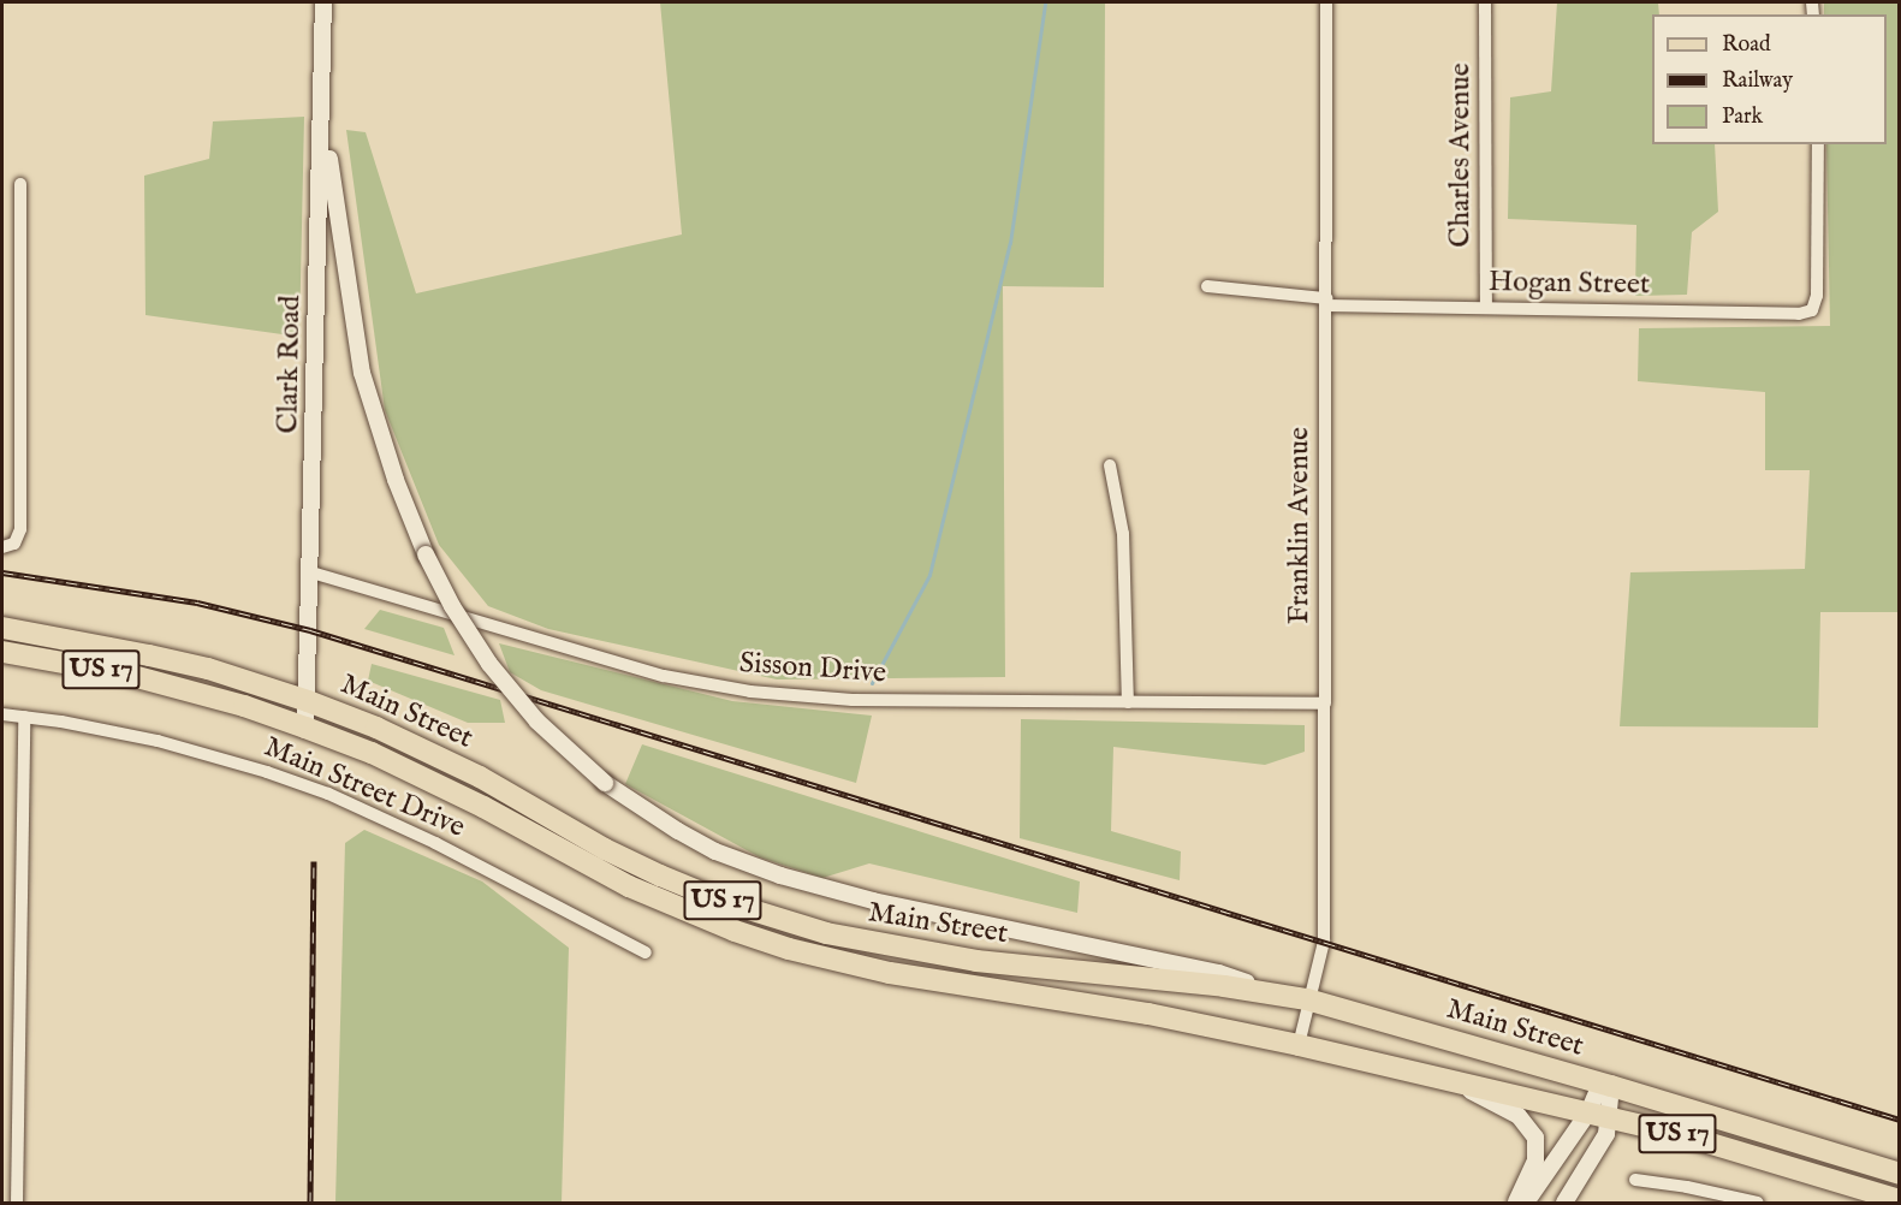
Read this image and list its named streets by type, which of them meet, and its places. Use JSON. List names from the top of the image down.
{
  "streets": {
    "main road": ["US 17", "Main Street"],
    "street": [
      "Charles Avenue",
      "Hogan Street",
      "Clark Road",
      "Franklin Avenue",
      "Sisson Drive",
      "Main Street Drive"
    ]
  },
  "crossings": [
    ["Charles Avenue", "Hogan Street"],
    ["Hogan Street", "Franklin Avenue"],
    ["Clark Road", "Sisson Drive"],
    ["Clark Road", "Main Street"],
    ["Franklin Avenue", "Sisson Drive"],
    ["Franklin Avenue", "Main Street"]
  ],
  "legend": ["Road", "Railway", "Park"]
}
